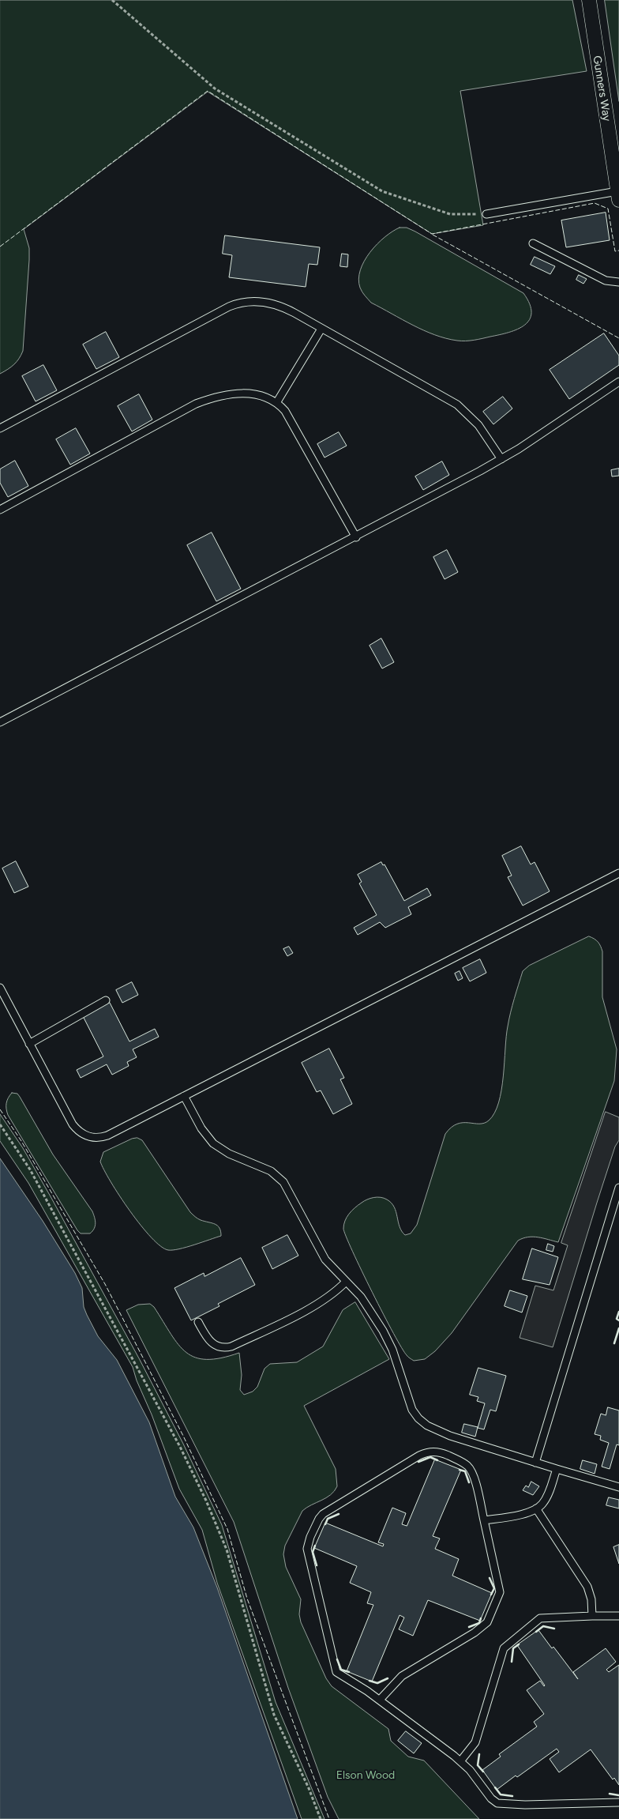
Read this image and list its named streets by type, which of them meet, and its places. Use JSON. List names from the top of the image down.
{
  "streets": {
    "street": ["Gunners Way"]
  },
  "parks": ["Elson Wood"]
}
